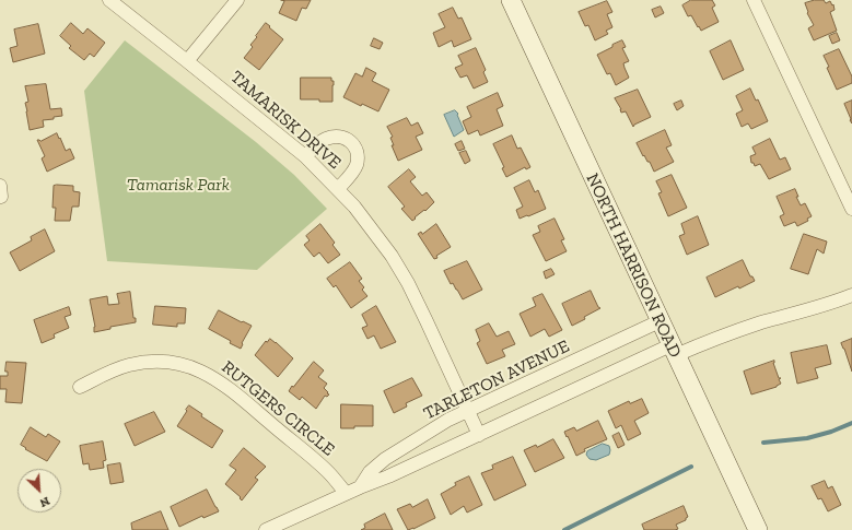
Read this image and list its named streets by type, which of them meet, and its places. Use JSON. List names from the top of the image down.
{
  "streets": {
    "street": [
      "TAMARISK DRIVE",
      "NORTH HARRISON ROAD",
      "TARLETON AVENUE",
      "RUTGERS CIRCLE"
    ]
  },
  "crossings": [
    ["TAMARISK DRIVE", "TARLETON AVENUE"],
    ["NORTH HARRISON ROAD", "TARLETON AVENUE"]
  ],
  "parks": ["Tamarisk Park"],
  "north": "bottom right"
}
